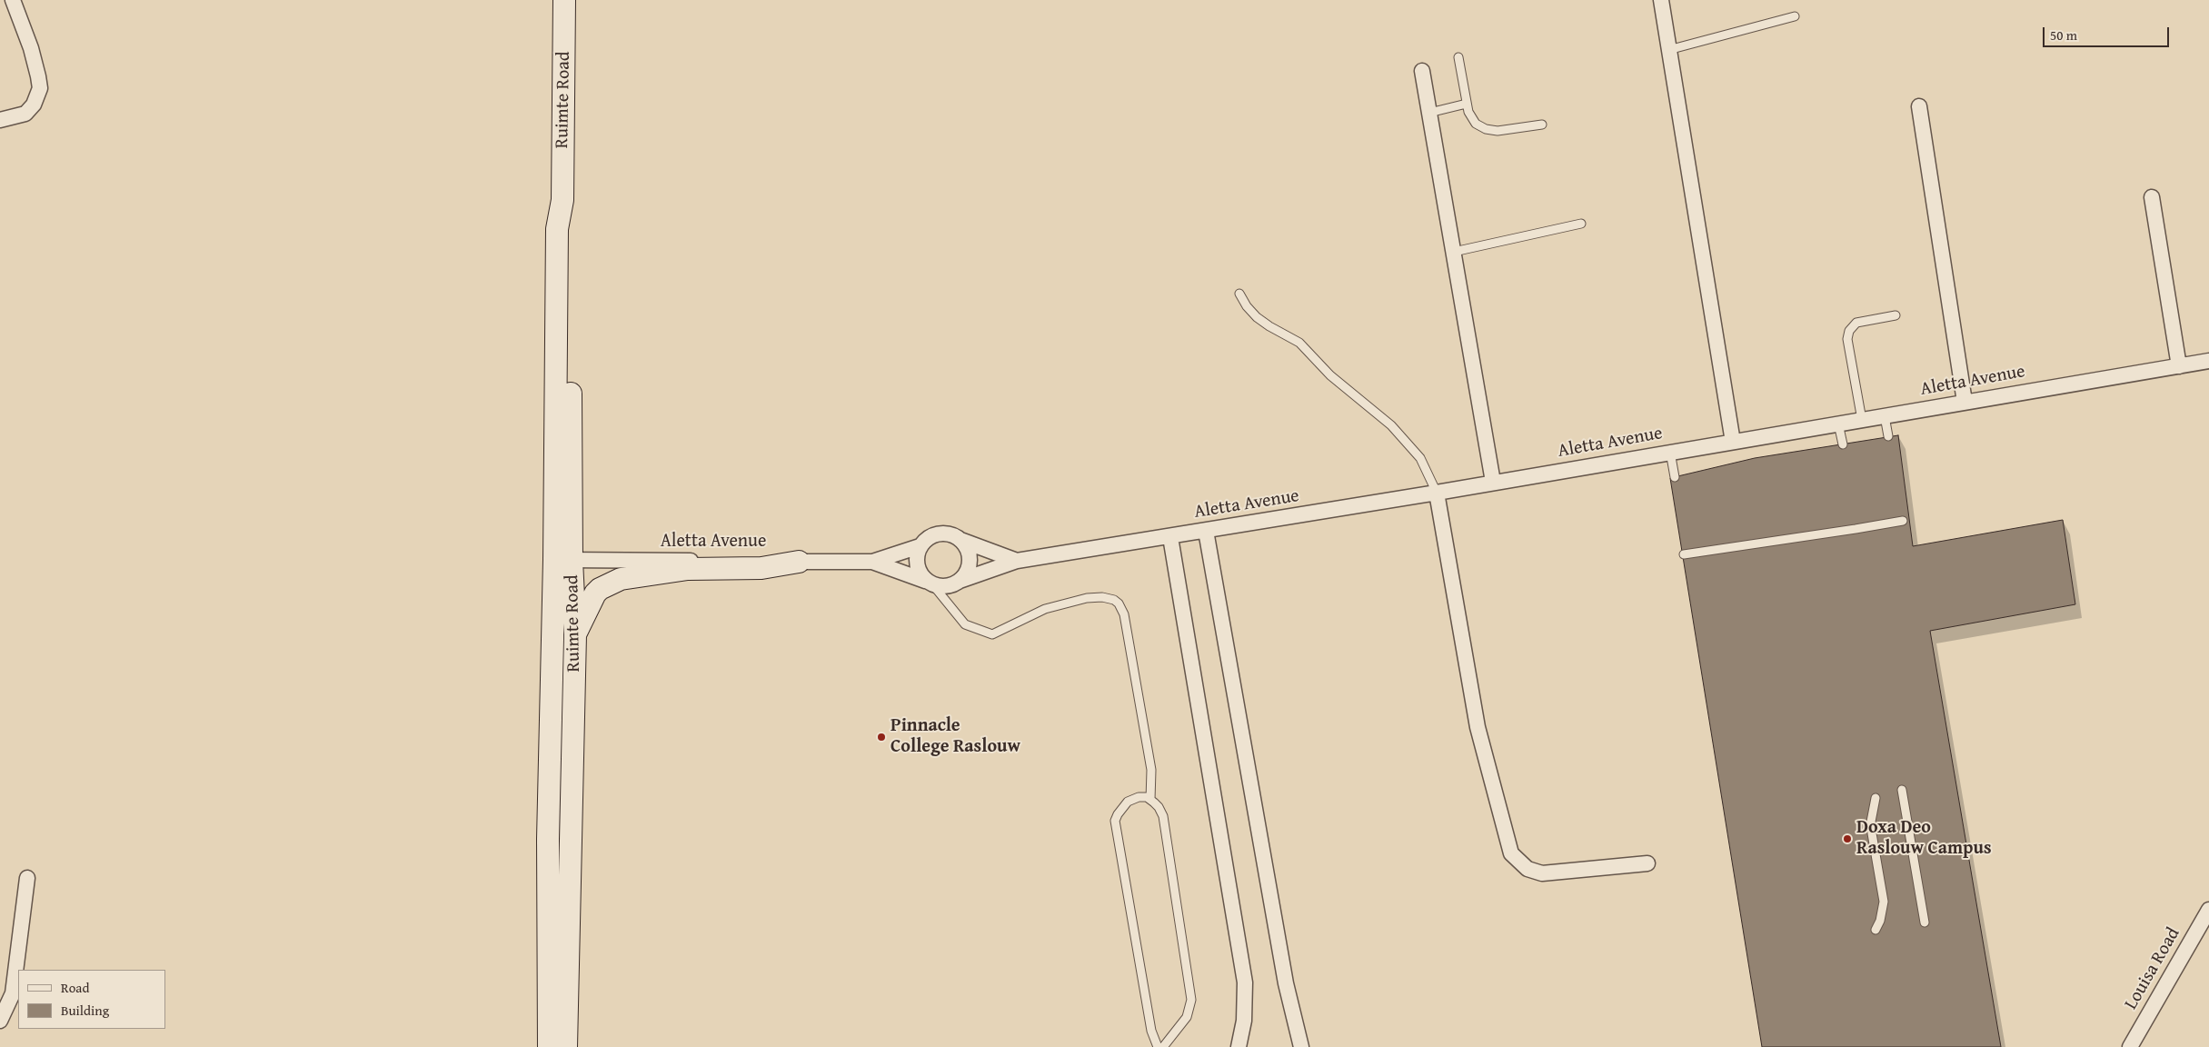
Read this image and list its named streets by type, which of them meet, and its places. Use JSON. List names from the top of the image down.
{
  "streets": {
    "main road": ["Ruimte Road"],
    "street": ["Aletta Avenue", "Louisa Road"]
  },
  "crossings": [
    ["Ruimte Road", "Aletta Avenue"]
  ],
  "places": ["Pinnacle College Raslouw", "Doxa Deo Raslouw Campus"],
  "legend": ["Road", "Building"],
  "scale_bar": "50 m"
}
